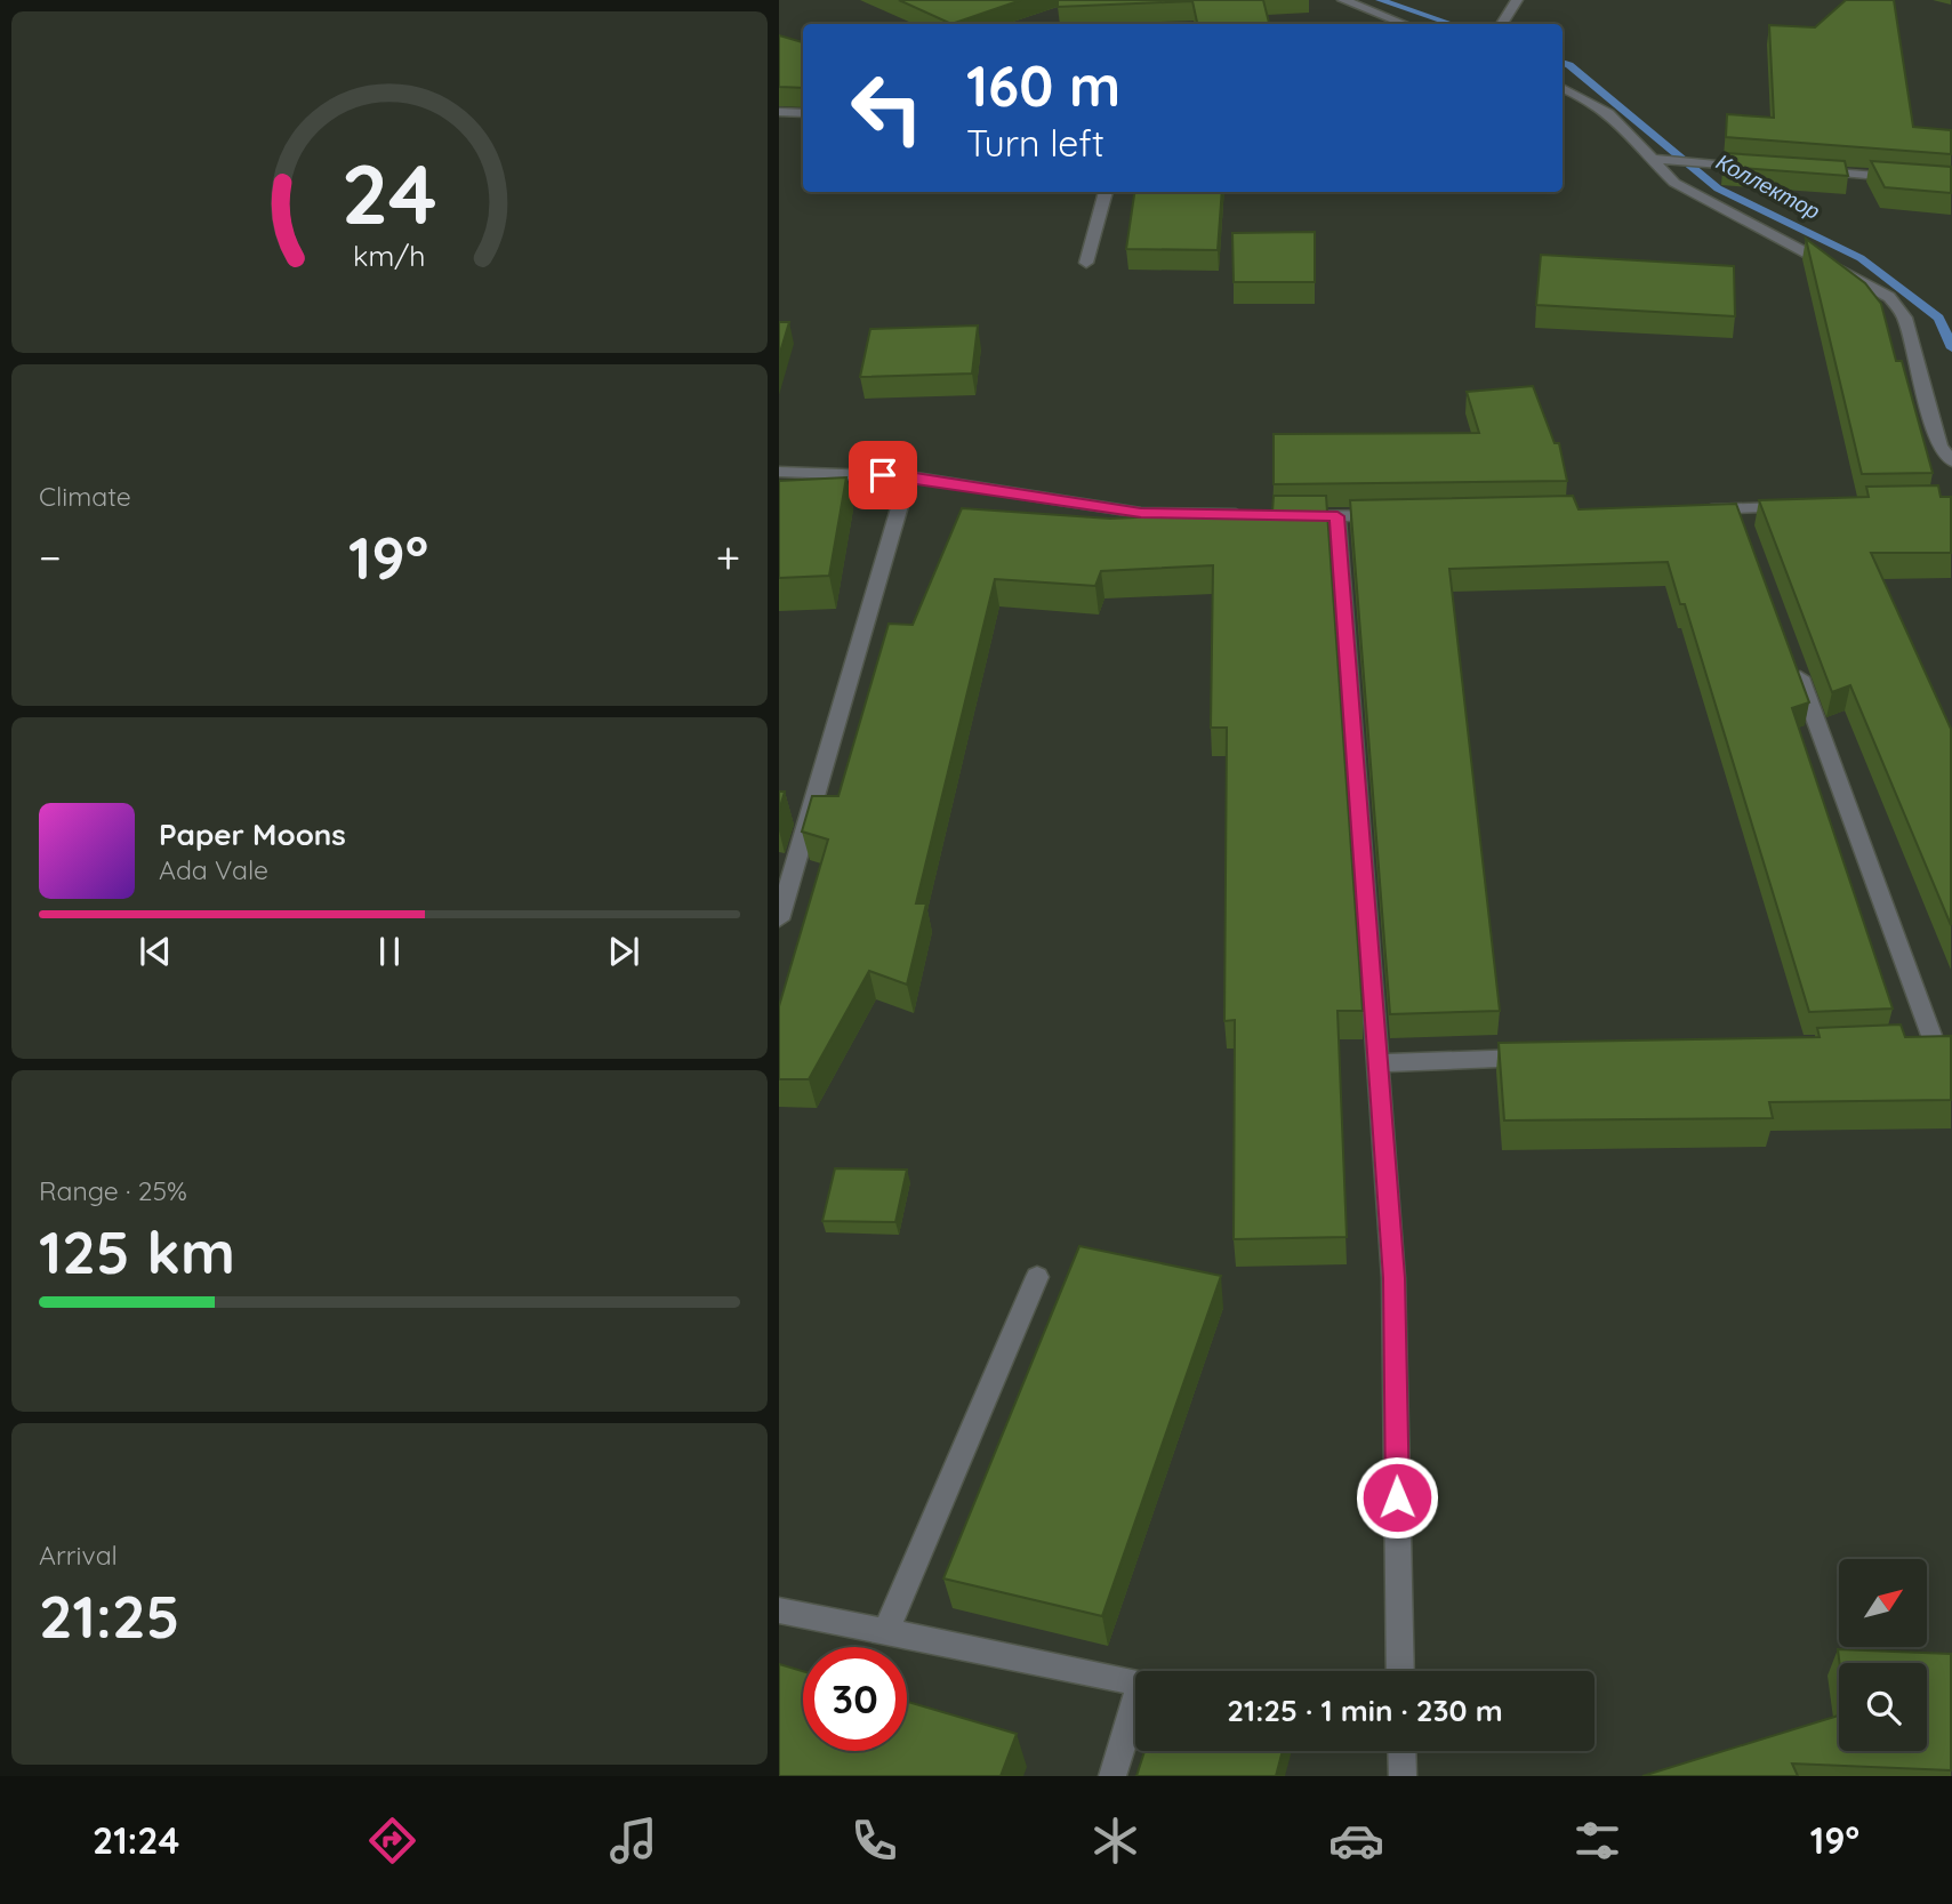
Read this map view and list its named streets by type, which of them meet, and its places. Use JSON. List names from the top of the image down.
{
  "water": ["Коллектор"],
  "north": "top right",
  "page": {
    "turn": ["160 m", "Turn left"],
    "tile": [
      "Climate",
      ["Range · 25%", "125 km"],
      ["Arrival", "21:25"]
    ],
    "heat": ["−", "19°", "+"],
    "song": ["Paper Moons", "Ada Vale"],
    "limit": "30",
    "trip": "21:25 · 1 min · 230 m",
    "tabs": ["21:24", "19°"],
    "gauge": ["24", "km/h"]
  }
}
